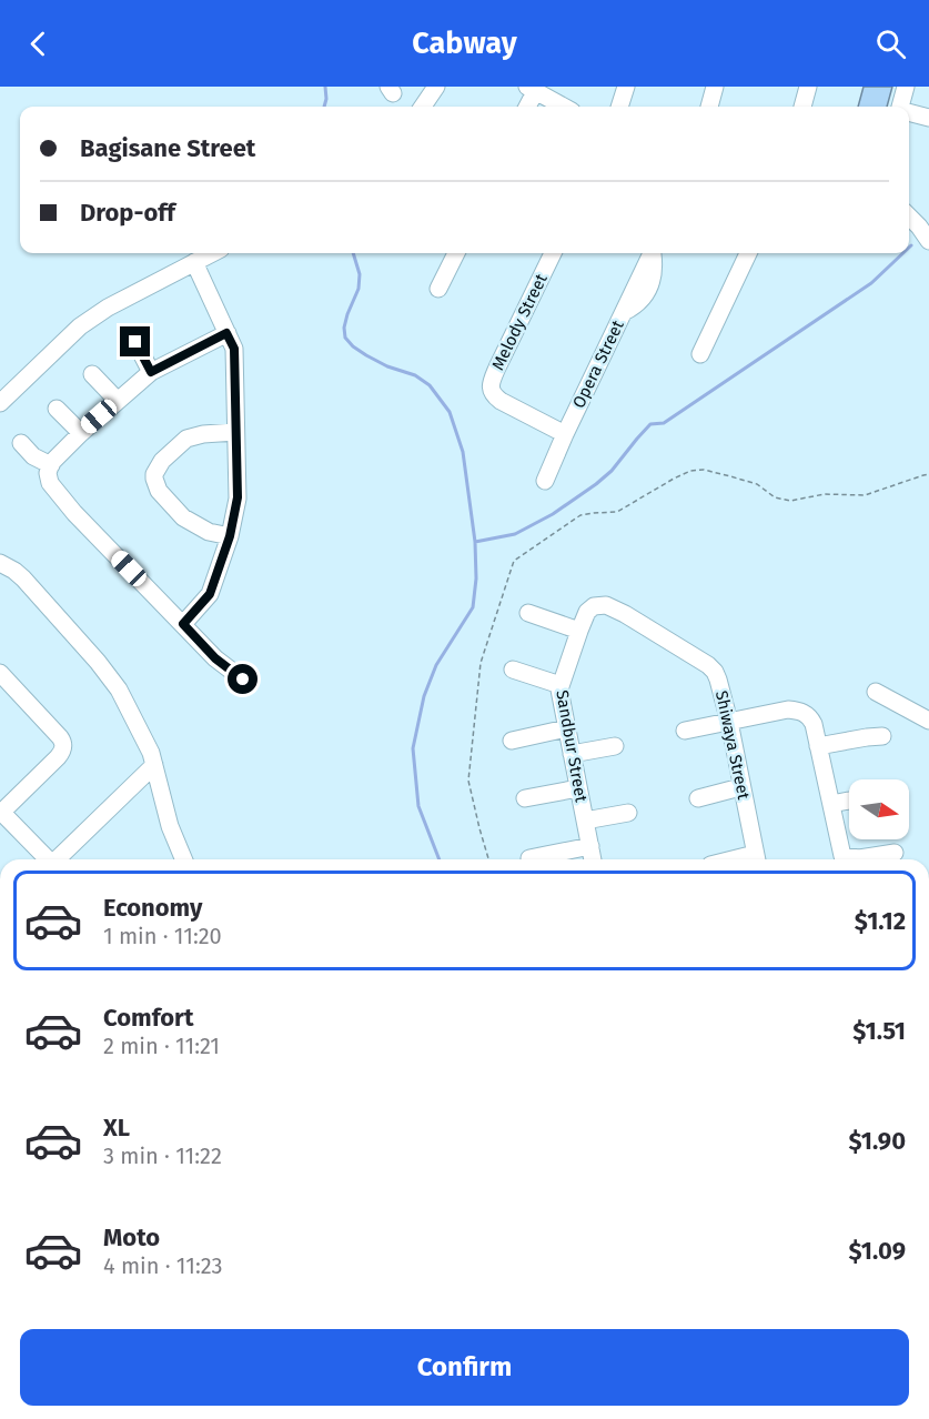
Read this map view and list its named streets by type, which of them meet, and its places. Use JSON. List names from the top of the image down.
{
  "streets": {
    "street": [
      "Melody Street",
      "Opera Street",
      "Shiwaya Street",
      "Sandbur Street"
    ]
  },
  "crossings": [
    ["Melody Street", "Opera Street"],
    ["Shiwaya Street", "Sandbur Street"]
  ],
  "north": "right",
  "page": {
    "header": "Cabway",
    "banner": ["Bagisane Street", "Drop-off"],
    "list": [
      {
        "name": "Economy",
        "note": "1 min · 11:20",
        "value": "$1.12"
      },
      {
        "name": "Comfort",
        "note": "2 min · 11:21",
        "value": "$1.51"
      },
      {
        "name": "XL",
        "note": "3 min · 11:22",
        "value": "$1.90"
      },
      {
        "name": "Moto",
        "note": "4 min · 11:23",
        "value": "$1.09"
      }
    ],
    "buttons": "Confirm"
  }
}
